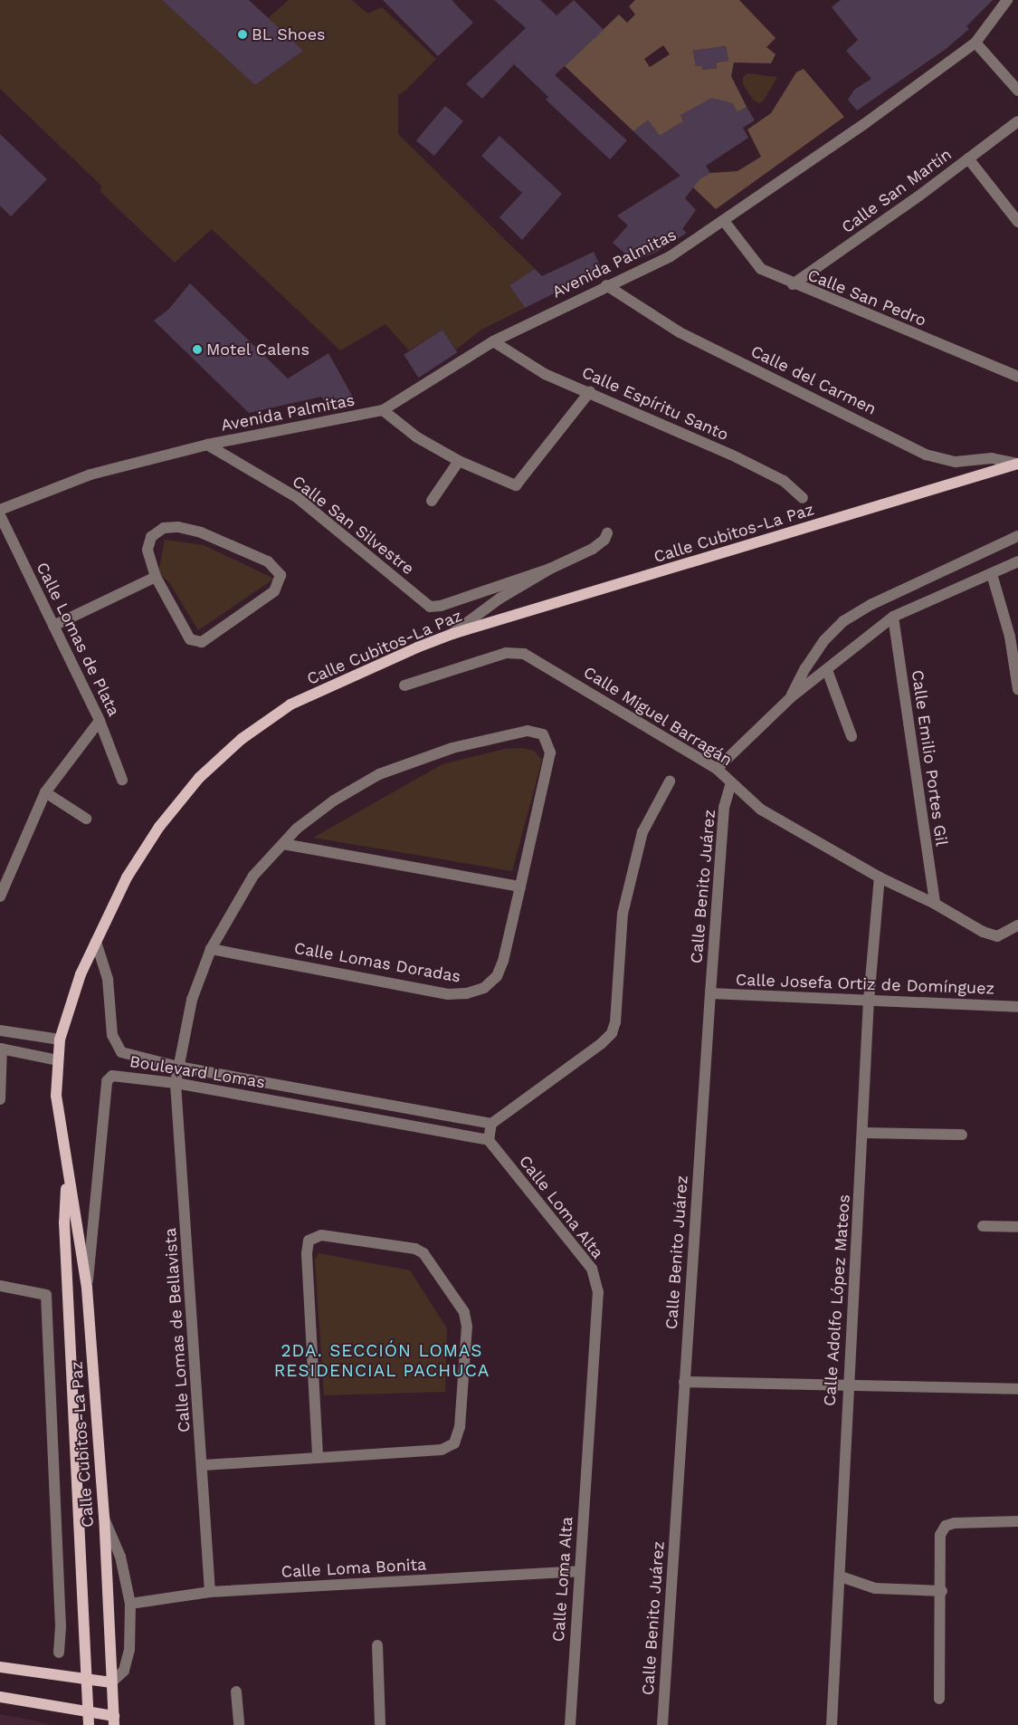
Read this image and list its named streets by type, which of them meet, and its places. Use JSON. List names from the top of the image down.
{
  "streets": {
    "main road": ["Calle Cubitos-La Paz"],
    "street": [
      "Calle San Martín",
      "Avenida Palmitas",
      "Calle San Pedro",
      "Calle del Carmen",
      "Calle Espíritu Santo",
      "Calle San Silvestre",
      "Calle Lomas de Plata",
      "Calle Miguel Barragán",
      "Calle Emilio Portes Gil",
      "Calle Benito Juárez",
      "Calle Lomas Doradas",
      "Calle Josefa Ortiz de Domínguez",
      "Boulevard Lomas",
      "Calle Loma Alta",
      "Calle Adolfo López Mateos",
      "Calle Lomas de Bellavista",
      "Calle Loma Bonita"
    ]
  },
  "crossings": [
    ["Calle San Martín", "Calle San Pedro"],
    ["Avenida Palmitas", "Calle San Pedro"],
    ["Avenida Palmitas", "Calle del Carmen"],
    ["Avenida Palmitas", "Calle Espíritu Santo"],
    ["Avenida Palmitas", "Calle San Silvestre"],
    ["Calle del Carmen", "Calle Cubitos-La Paz"],
    ["Calle Cubitos-La Paz", "Boulevard Lomas"],
    ["Calle Miguel Barragán", "Calle Emilio Portes Gil"],
    ["Calle Miguel Barragán", "Calle Benito Juárez"],
    ["Calle Miguel Barragán", "Calle Adolfo López Mateos"],
    ["Calle Benito Juárez", "Calle Josefa Ortiz de Domínguez"],
    ["Calle Lomas Doradas", "Calle Lomas de Bellavista"],
    ["Calle Josefa Ortiz de Domínguez", "Calle Adolfo López Mateos"],
    ["Boulevard Lomas", "Calle Loma Alta"],
    ["Boulevard Lomas", "Calle Lomas de Bellavista"],
    ["Calle Loma Alta", "Calle Loma Bonita"],
    ["Calle Lomas de Bellavista", "Calle Loma Bonita"]
  ],
  "districts": ["2DA. SECCIÓN LOMAS RESIDENCIAL PACHUCA"],
  "places": ["BL Shoes", "Motel Calens"]
}
